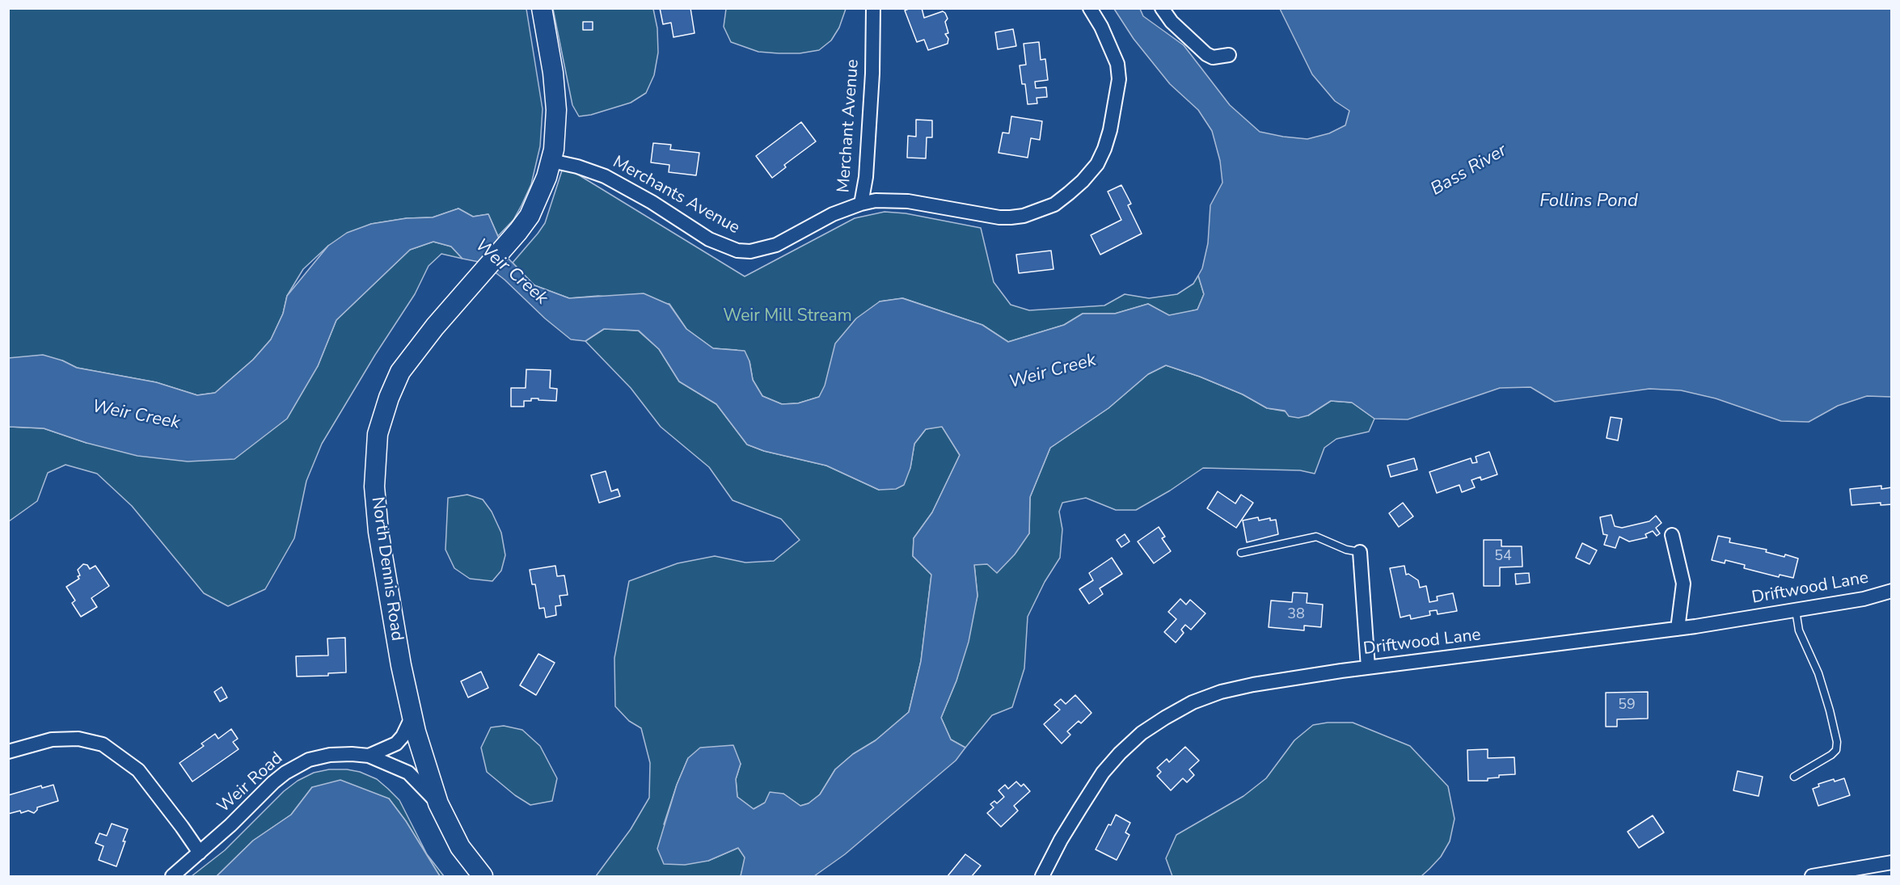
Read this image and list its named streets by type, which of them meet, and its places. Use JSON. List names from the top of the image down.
{
  "streets": {
    "main road": ["North Dennis Road"],
    "street": [
      "Merchant Avenue",
      "Merchants Avenue",
      "Driftwood Lane",
      "Weir Road"
    ]
  },
  "crossings": [
    ["Merchant Avenue", "Merchants Avenue"],
    ["Merchants Avenue", "North Dennis Road"],
    ["North Dennis Road", "Weir Road"]
  ],
  "water": ["Bass River", "Follins Pond", "Weir Creek"],
  "parks": ["Weir Mill Stream"],
  "house_numbers": ["54", "38", "59"]
}
